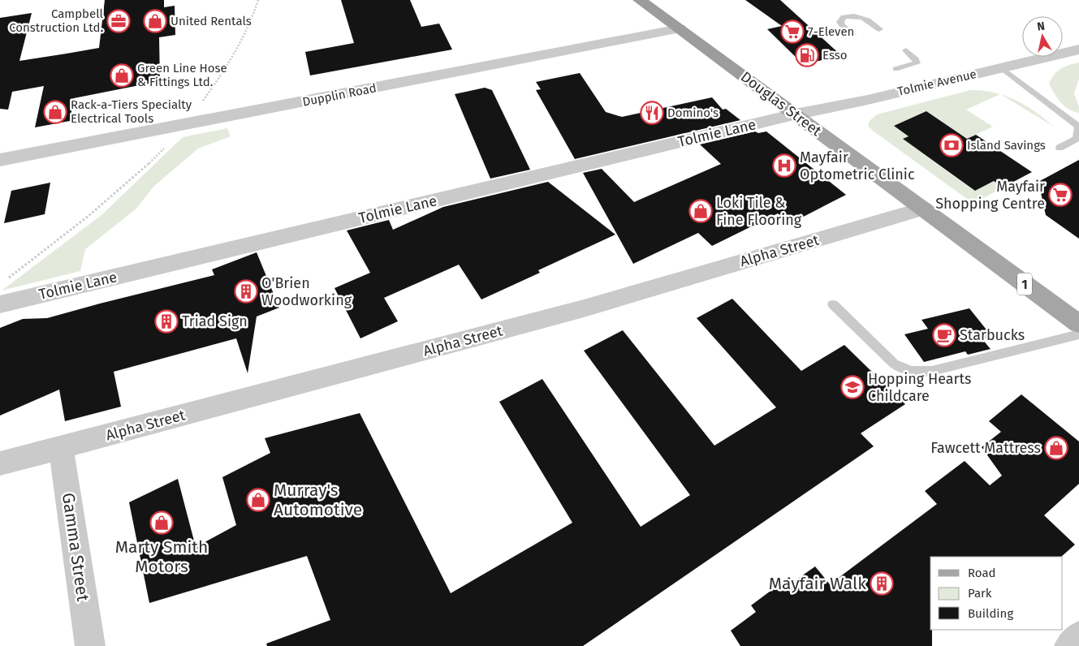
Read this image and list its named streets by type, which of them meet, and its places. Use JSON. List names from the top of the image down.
{
  "streets": {
    "highway": ["Douglas Street", "1"],
    "street": [
      "Tolmie Avenue",
      "Dupplin Road",
      "Tolmie Lane",
      "Alpha Street",
      "Gamma Street"
    ]
  },
  "crossings": [
    ["Tolmie Avenue", "Douglas Street"],
    ["Tolmie Avenue", "Tolmie Lane"],
    ["Dupplin Road", "Douglas Street"],
    ["Douglas Street", "Tolmie Lane"],
    ["Douglas Street", "Alpha Street"],
    ["Alpha Street", "Gamma Street"]
  ],
  "places": {
    "office": ["Campbell Construction Ltd."],
    "shop": [
      "United Rentals",
      "Green Line Hose & Fittings Ltd.",
      "Rack-a-Tiers Specialty Electrical Tools",
      "Loki Tile & Fine Flooring",
      "Fawcett Mattress",
      "Murray's Automotive",
      "Marty Smith Motors"
    ],
    "supermarket": ["7-Eleven", "Mayfair Shopping Centre"],
    "fuel station": ["Esso"],
    "restaurant": ["Domino's"],
    "bank": ["Island Savings"],
    "hospital": ["Mayfair Optometric Clinic"],
    "building": ["O'Brien Woodworking", "Triad Sign", "Mayfair Walk"],
    "cafe": ["Starbucks"],
    "school or university": ["Hopping Hearts Childcare"]
  },
  "legend": ["Road", "Park", "Building"],
  "north": "top"
}
